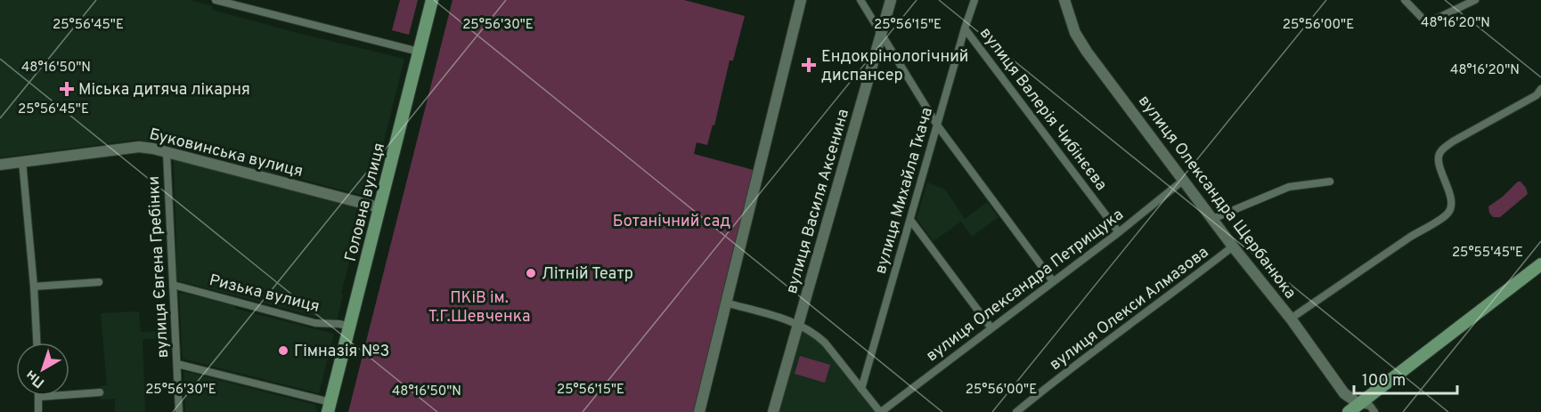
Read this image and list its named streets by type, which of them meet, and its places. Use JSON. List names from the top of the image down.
{
  "streets": {
    "main road": ["Головна вулиця"],
    "street": [
      "вулиця Валерія Чибінєєва",
      "Буковинська вулиця",
      "вулиця Михайла Ткача",
      "вулиця Олександра Щербанюка",
      "вулиця Василя Аксенина",
      "вулиця Євгена Гребінки",
      "вулиця Олександра Петрищука",
      "Ризька вулиця",
      "вулиця Олекси Алмазова"
    ]
  },
  "crossings": [
    ["вулиця Валерія Чибінєєва", "вулиця Михайла Ткача"],
    ["вулиця Валерія Чибінєєва", "вулиця Олександра Петрищука"],
    ["Буковинська вулиця", "Головна вулиця"],
    ["Буковинська вулиця", "вулиця Євгена Гребінки"],
    ["вулиця Олександра Щербанюка", "вулиця Олександра Петрищука"],
    ["вулиця Олександра Щербанюка", "вулиця Олекси Алмазова"],
    ["Головна вулиця", "Ризька вулиця"],
    ["вулиця Євгена Гребінки", "Ризька вулиця"]
  ],
  "parks": ["Ботанічний сад", "ПКіВ ім. Т.Г.Шевченка"],
  "places": {
    "health": ["Ендокрінологічний диспансер", "Міська дитяча лікарня"],
    "other": ["Літній Театр", "Гімназія №3"]
  },
  "scale_bar": "100 m",
  "north": "bottom left",
  "coordinates": [
    "48°16'20\"N",
    "25°56'45\"E",
    "25°56'30\"E",
    "25°56'15\"E",
    "25°56'00\"E",
    "48°16'50\"N",
    "25°55'45\"E"
  ]
}
